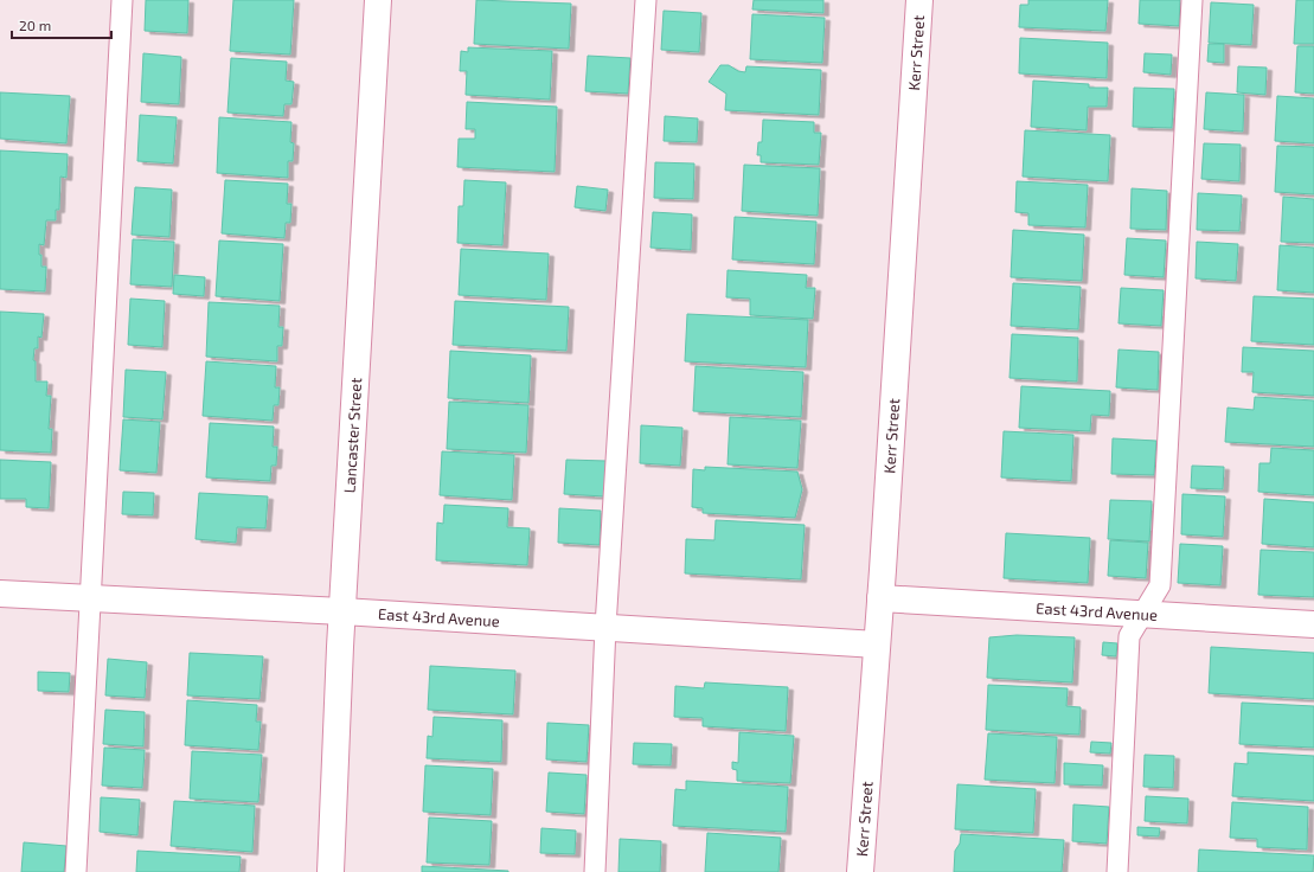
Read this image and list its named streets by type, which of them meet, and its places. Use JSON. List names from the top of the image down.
{
  "streets": {
    "street": ["Kerr Street", "Lancaster Street", "East 43rd Avenue"]
  },
  "crossings": [
    ["Kerr Street", "East 43rd Avenue"],
    ["Lancaster Street", "East 43rd Avenue"]
  ],
  "scale_bar": "20 m"
}
